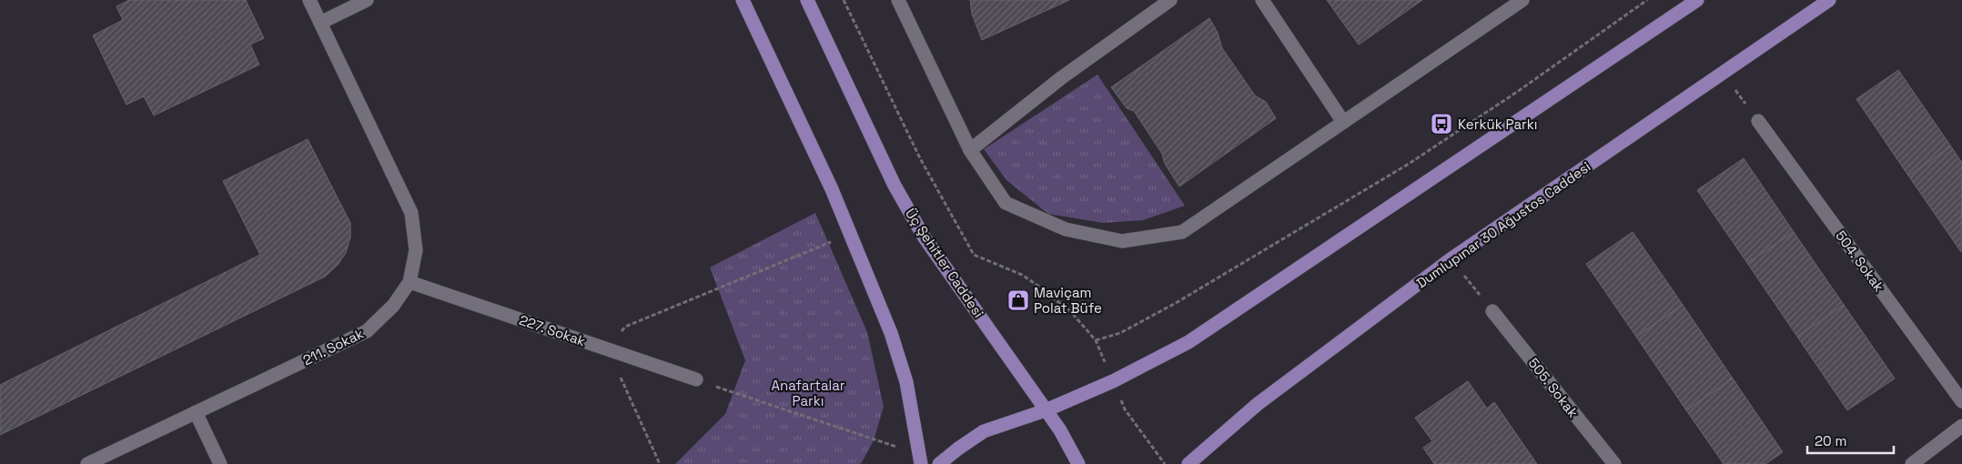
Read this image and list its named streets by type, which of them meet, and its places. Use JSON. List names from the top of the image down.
{
  "streets": {
    "main road": ["Dumlupınar 30 Ağustos Caddesi", "Üç Şehitler Caddesi"],
    "street": [
      "504. Sokak",
      "227. Sokak",
      "211. Sokak",
      "505. Sokak"
    ]
  },
  "crossings": [
    ["227. Sokak", "211. Sokak"]
  ],
  "parks": ["Anafartalar Parkı"],
  "places": {
    "bus stop": ["Kerkük Parkı"],
    "shop": ["Maviçam Polat Büfe"]
  },
  "scale_bar": "20 m"
}
